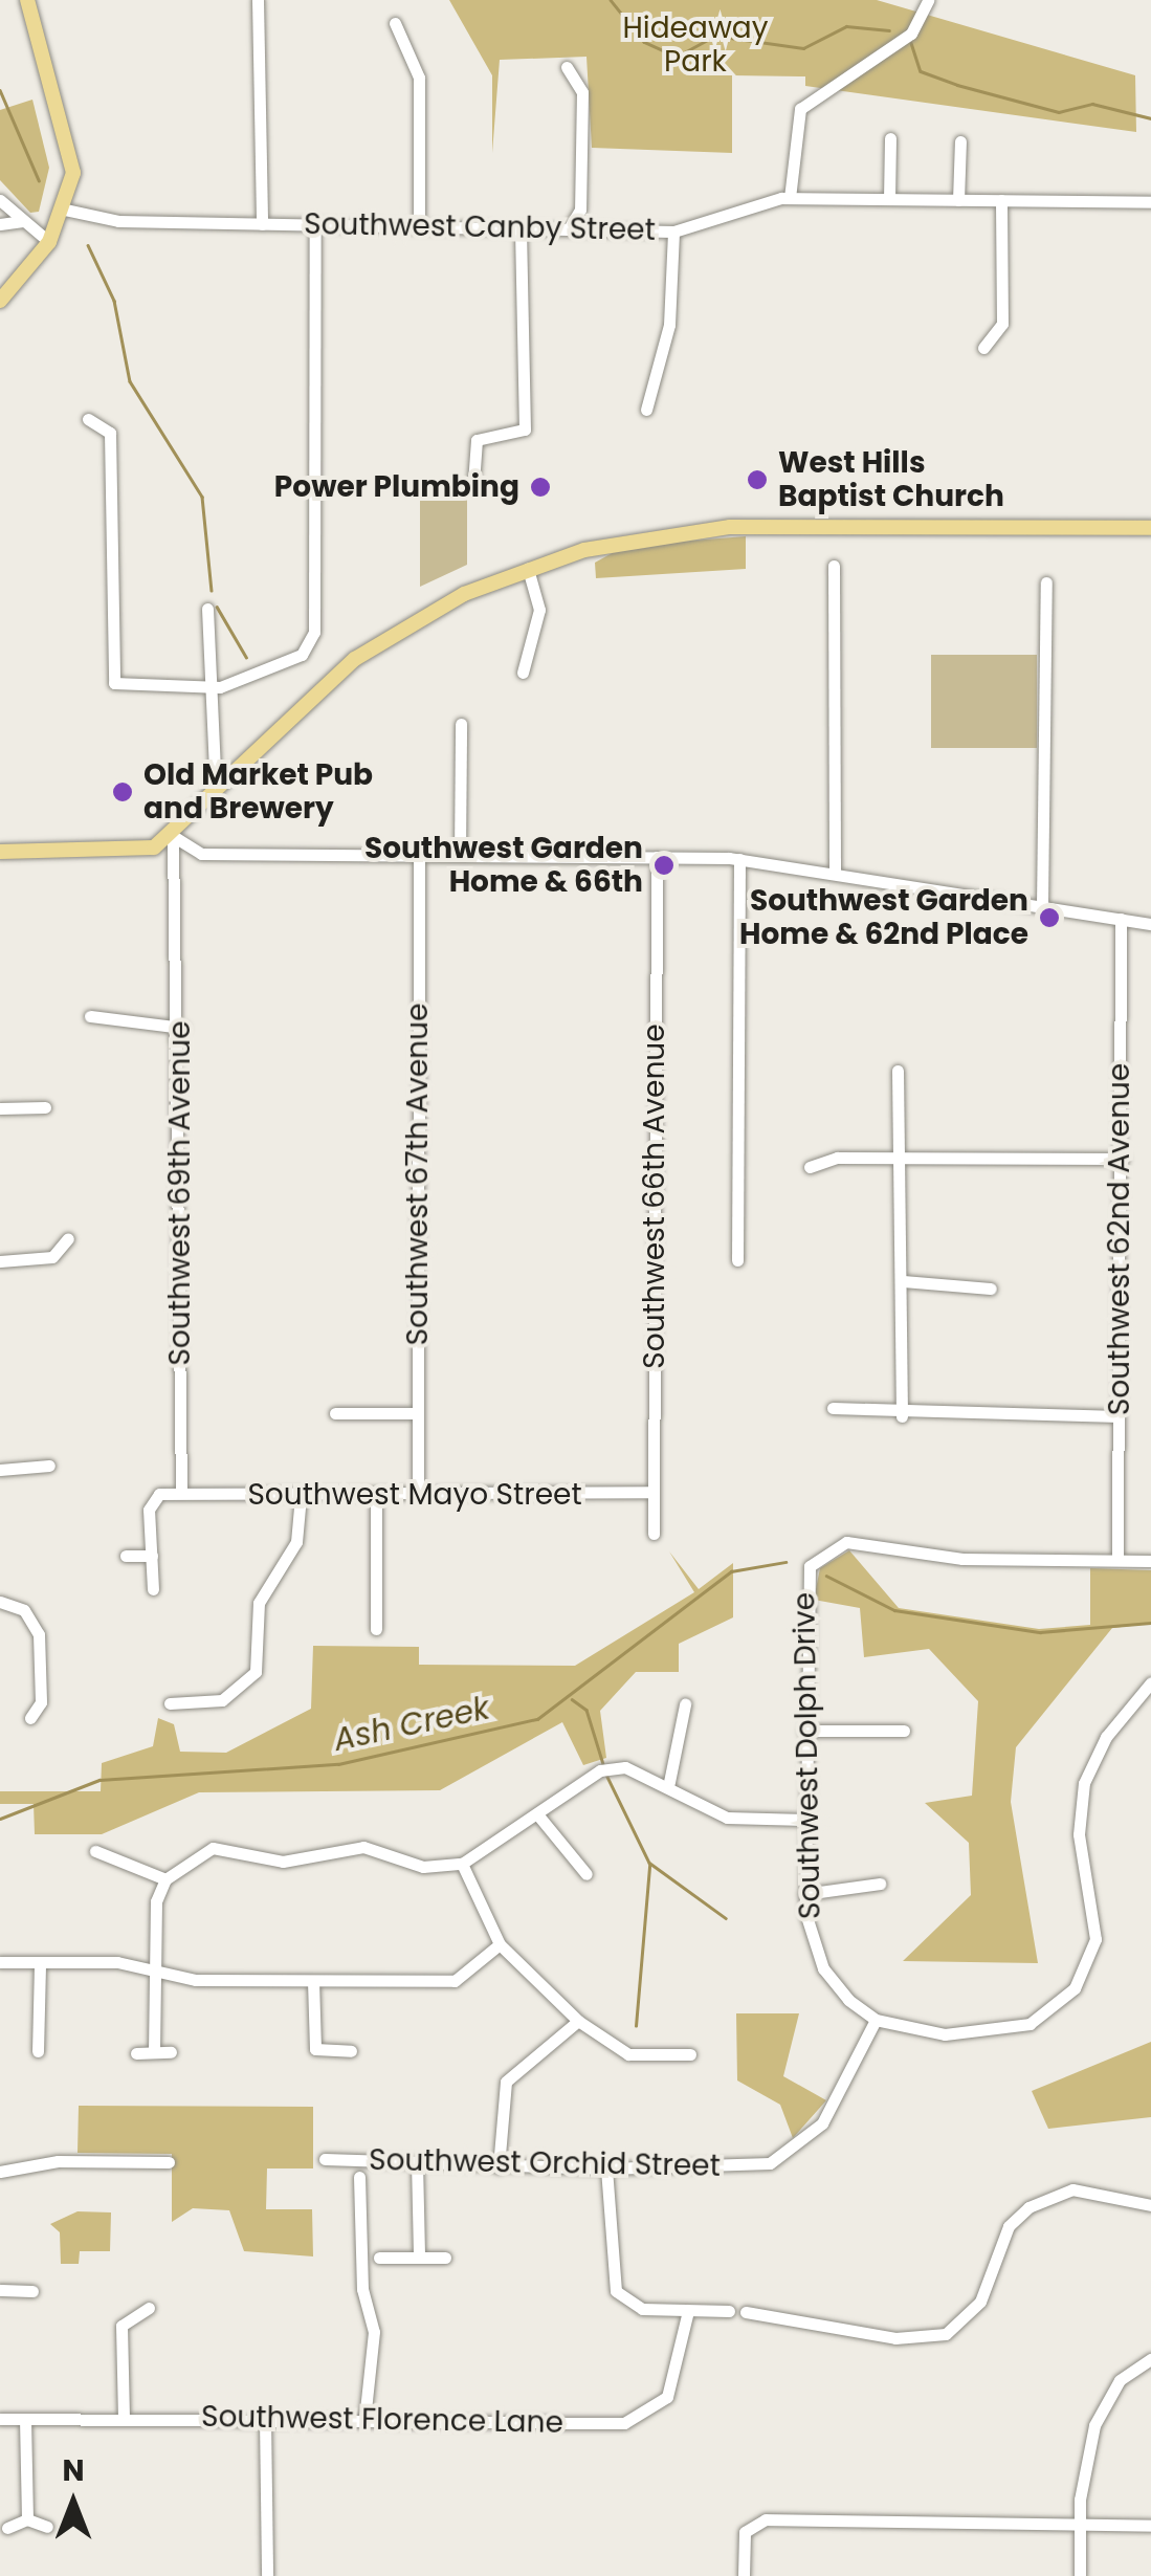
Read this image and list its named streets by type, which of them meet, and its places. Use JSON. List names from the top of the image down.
{
  "streets": {
    "street": [
      "Southwest Canby Street",
      "Southwest 67th Avenue",
      "Southwest 69th Avenue",
      "Southwest 66th Avenue",
      "Southwest 62nd Avenue",
      "Southwest Mayo Street",
      "Southwest Dolph Drive",
      "Southwest Orchid Street",
      "Southwest Florence Lane"
    ]
  },
  "crossings": [
    ["Southwest 67th Avenue", "Southwest Mayo Street"],
    ["Southwest 69th Avenue", "Southwest Mayo Street"],
    ["Southwest 66th Avenue", "Southwest Mayo Street"],
    ["Southwest 62nd Avenue", "Southwest Dolph Drive"],
    ["Southwest Dolph Drive", "Southwest Orchid Street"]
  ],
  "water": ["Ash Creek"],
  "parks": ["Hideaway Park"],
  "places": [
    "West Hills Baptist Church",
    "Power Plumbing",
    "Old Market Pub and Brewery",
    "Southwest Garden Home & 66th",
    "Southwest Garden Home & 62nd Place"
  ],
  "north": "top"
}
